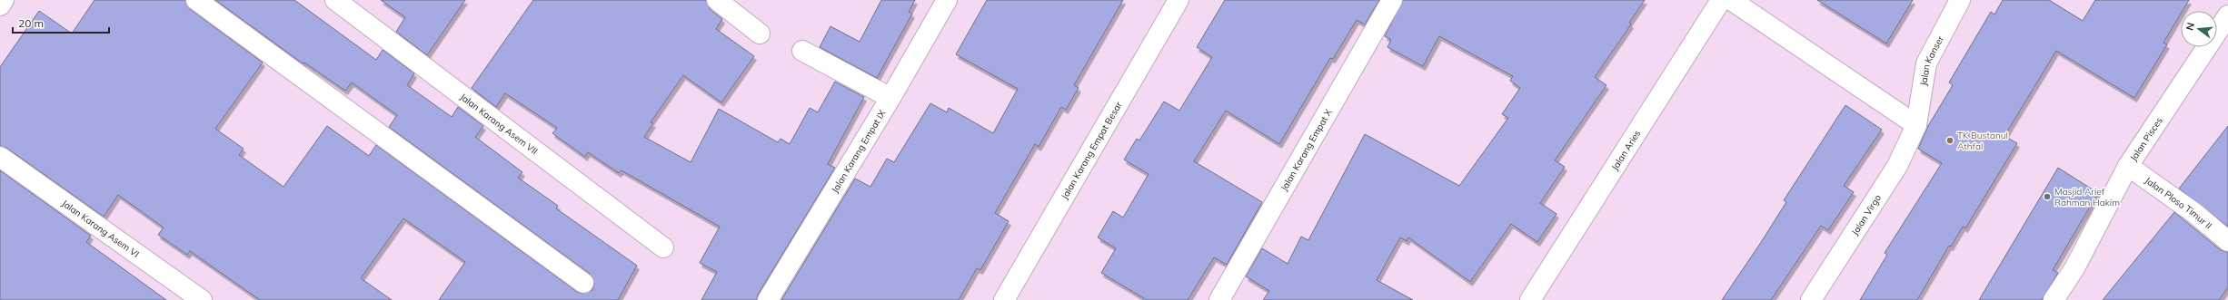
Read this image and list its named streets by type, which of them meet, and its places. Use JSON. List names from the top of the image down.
{
  "streets": {
    "street": [
      "Jalan Kanser",
      "Jalan Karang Asem VII",
      "Jalan Pisces",
      "Jalan Aries",
      "Jalan Karang Empat IX",
      "Jalan Karang Empat Besar",
      "Jalan Karang Empat X",
      "Jalan Ploso Timur II",
      "Jalan Virgo",
      "Jalan Karang Asem VI"
    ]
  },
  "crossings": [
    ["Jalan Kanser", "Jalan Virgo"],
    ["Jalan Pisces", "Jalan Ploso Timur II"]
  ],
  "places": ["TK Bustanul Athfal", "Masjid Arief Rahman Hakim"],
  "scale_bar": "20 m",
  "north": "left"
}
